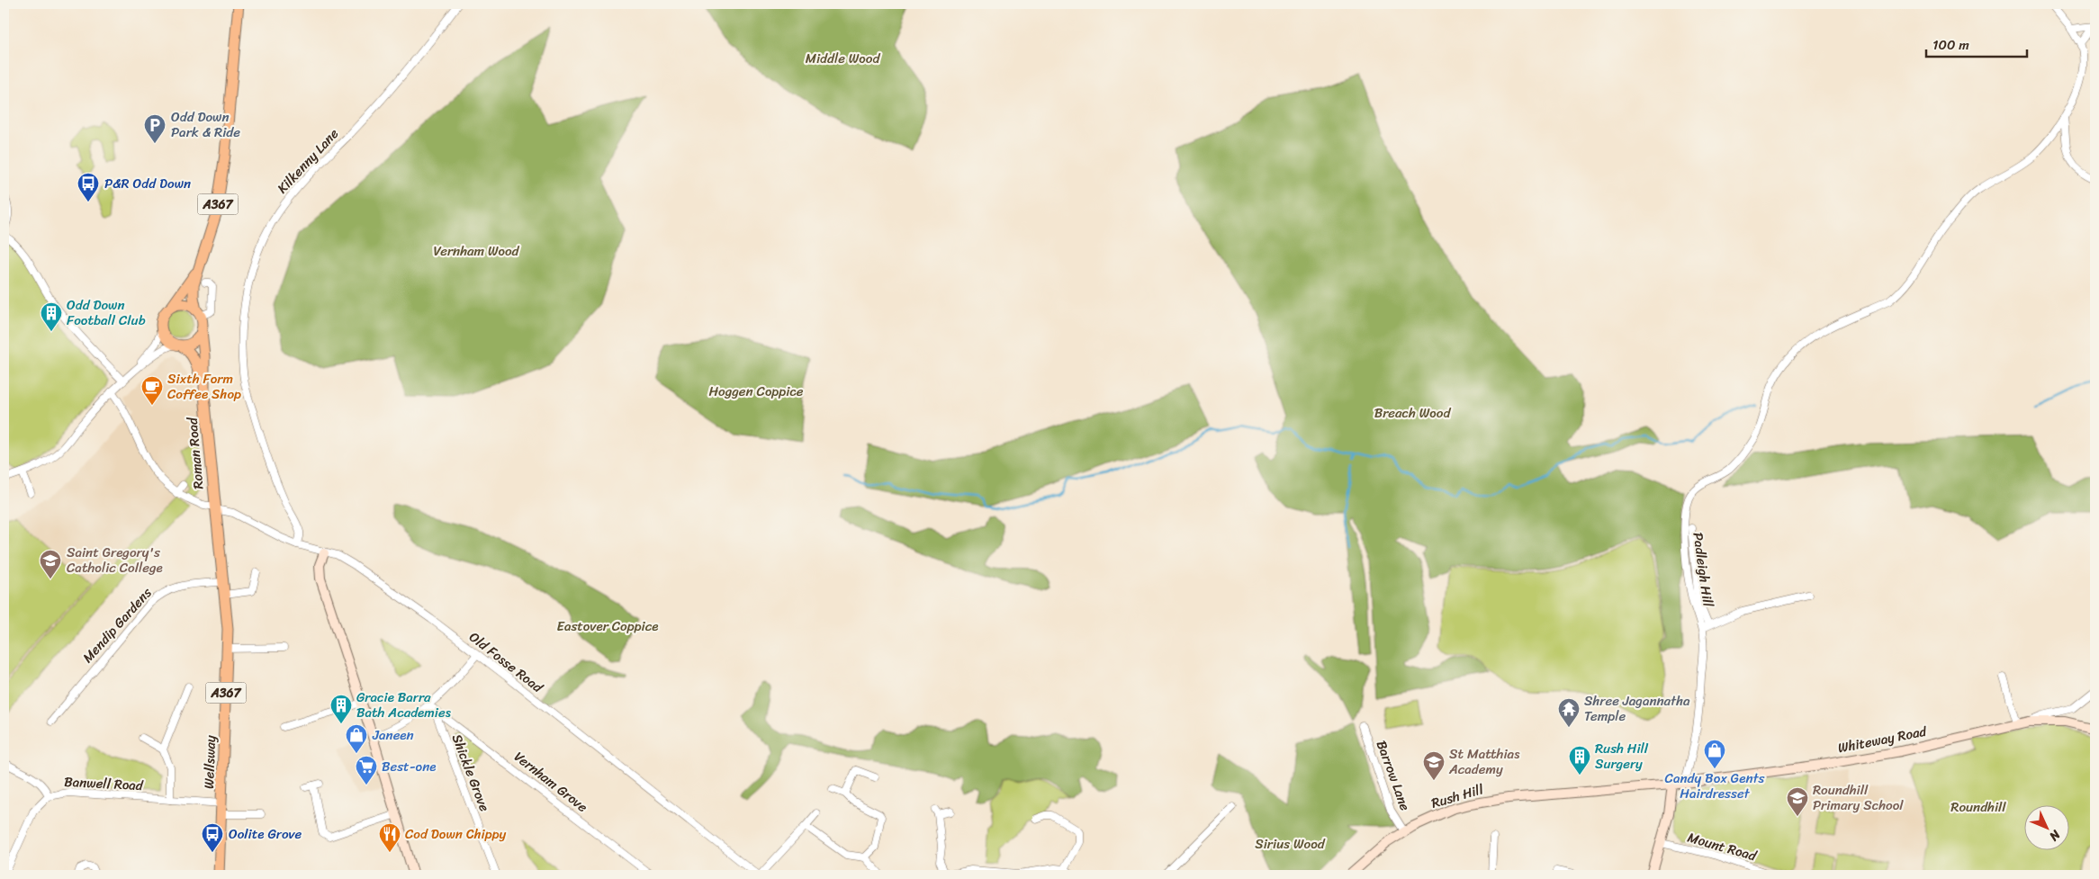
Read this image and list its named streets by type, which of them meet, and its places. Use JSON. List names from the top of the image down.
{
  "streets": {
    "main road": ["A367", "Roman Road", "Wellsway"],
    "street": [
      "Kilkenny Lane",
      "Padleigh Hill",
      "Mendip Gardens",
      "Old Fosse Road",
      "Whiteway Road",
      "Shickle Grove",
      "Barrow Lane",
      "Vernham Grove",
      "Banwell Road",
      "Rush Hill",
      "Mount Road"
    ]
  },
  "crossings": [
    ["Kilkenny Lane", "Old Fosse Road"],
    ["A367", "Roman Road"],
    ["Roman Road", "Old Fosse Road"],
    ["Roman Road", "Wellsway"],
    ["Padleigh Hill", "Whiteway Road"],
    ["Mendip Gardens", "Wellsway"],
    ["Old Fosse Road", "Wellsway"],
    ["Whiteway Road", "Rush Hill"],
    ["Wellsway", "Banwell Road"],
    ["Shickle Grove", "Vernham Grove"],
    ["Barrow Lane", "Rush Hill"]
  ],
  "parks": [
    "Middle Wood",
    "Vernham Wood",
    "Hoggen Coppice",
    "Breach Wood",
    "Eastover Coppice",
    "Roundhill",
    "Sirius Wood"
  ],
  "places": {
    "parking": ["Odd Down Park & Ride"],
    "bus stop": ["P&R Odd Down", "Oolite Grove"],
    "building": ["Odd Down Football Club", "Gracie Barra Bath Academies", "Rush Hill Surgery"],
    "cafe": ["Sixth Form Coffee Shop"],
    "school or university": ["Saint Gregory's Catholic College", "St Matthias Academy", "Roundhill Primary School"],
    "temple": ["Shree Jagannatha Temple"],
    "shop": ["Janeen", "Candy Box Gents Hairdresset"],
    "supermarket": ["Best-one"],
    "restaurant": ["Cod Down Chippy"]
  },
  "scale_bar": "100 m",
  "north": "bottom right"
}
